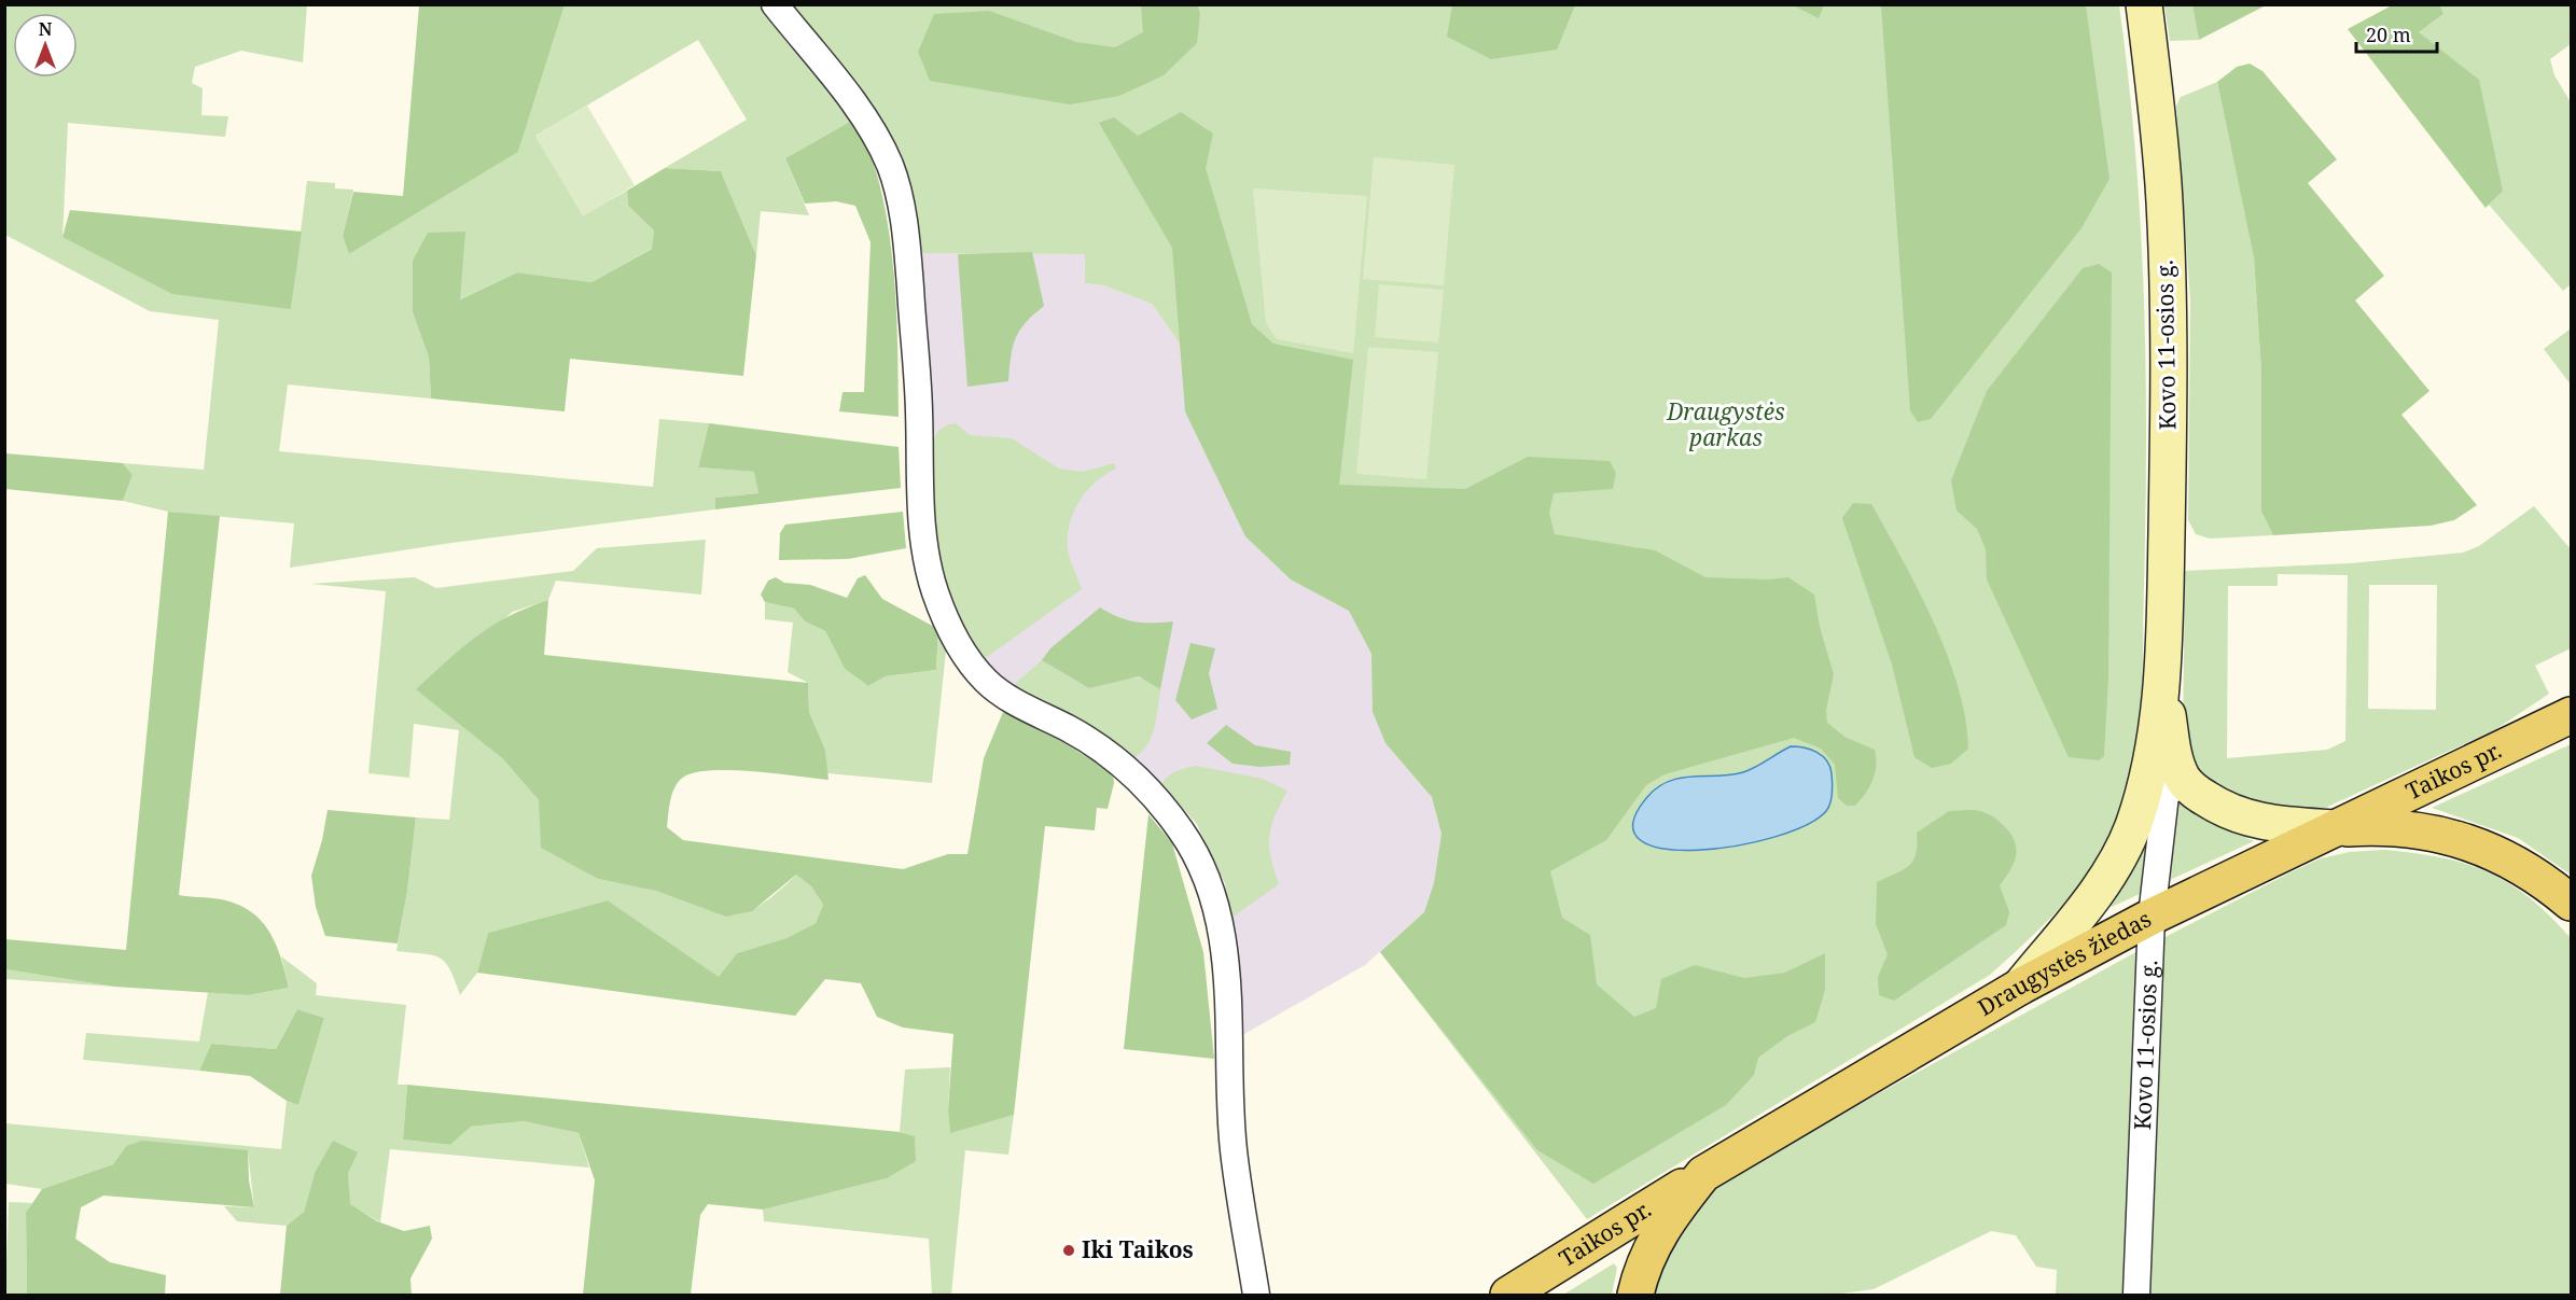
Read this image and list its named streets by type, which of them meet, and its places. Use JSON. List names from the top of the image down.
{
  "streets": {
    "main road": ["Kovo 11-osios g.", "Taikos pr.", "Draugystės žiedas"]
  },
  "crossings": [
    ["Kovo 11-osios g.", "Draugystės žiedas"],
    ["Taikos pr.", "Draugystės žiedas"]
  ],
  "parks": ["Draugystės parkas"],
  "places": ["Iki Taikos"],
  "scale_bar": "20 m",
  "north": "top"
}
